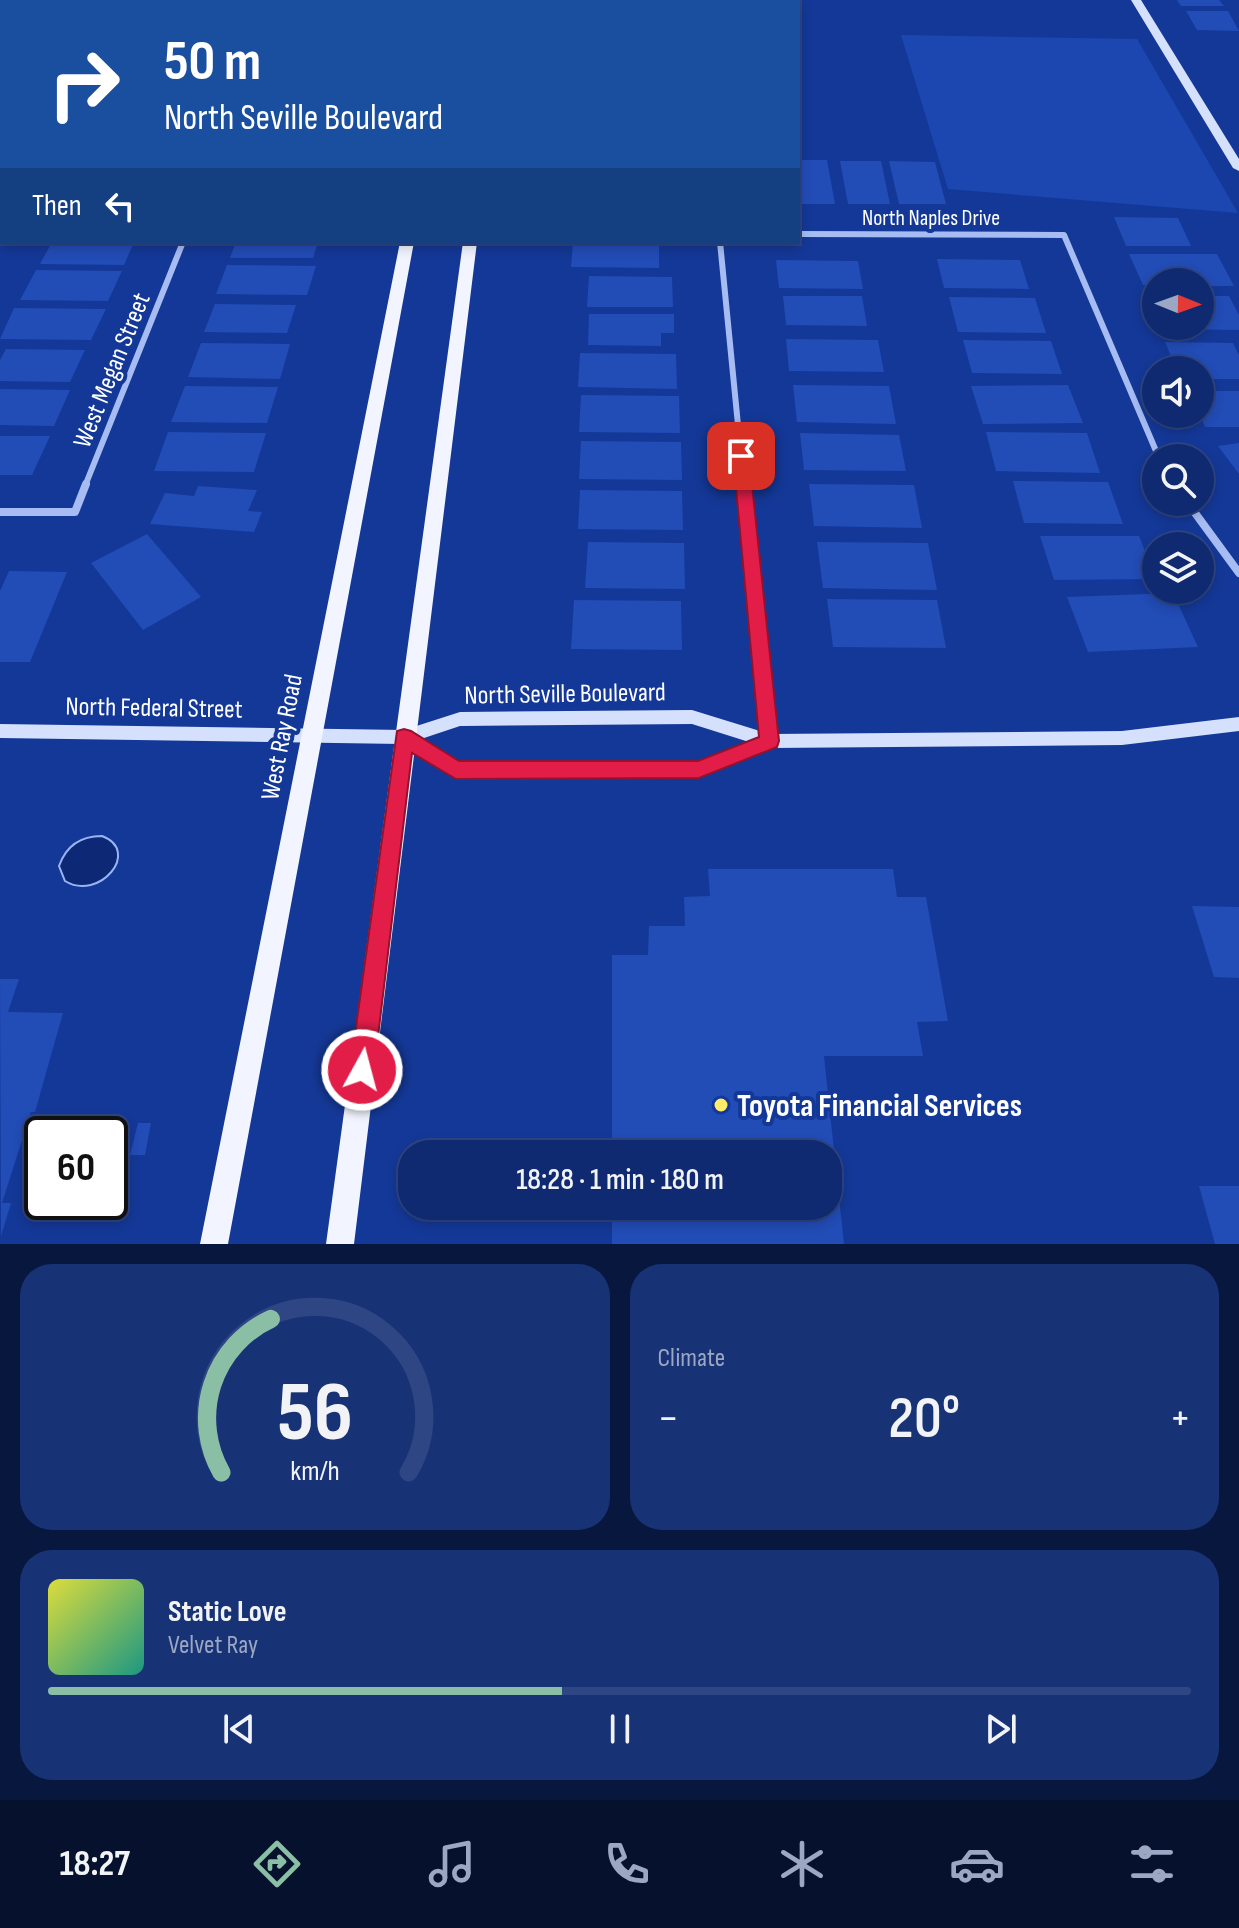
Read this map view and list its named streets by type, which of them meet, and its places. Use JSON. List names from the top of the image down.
{
  "streets": {
    "main road": ["West Ray Road"],
    "street": [
      "North Naples Drive",
      "West Megan Street",
      "North Seville Boulevard",
      "North Federal Street"
    ]
  },
  "crossings": [
    ["North Seville Boulevard", "North Federal Street"],
    ["North Federal Street", "West Ray Road"]
  ],
  "places": ["Toyota Financial Services"],
  "north": "right",
  "page": {
    "turn": ["50 m", "North Seville Boulevard"],
    "then": "Then",
    "limit": "60",
    "trip": "18:28 · 1 min · 180 m",
    "tile": "Climate",
    "heat": ["−", "20°", "+"],
    "song": ["Static Love", "Velvet Ray"],
    "tabs": "18:27",
    "gauge": ["56", "km/h"]
  }
}
